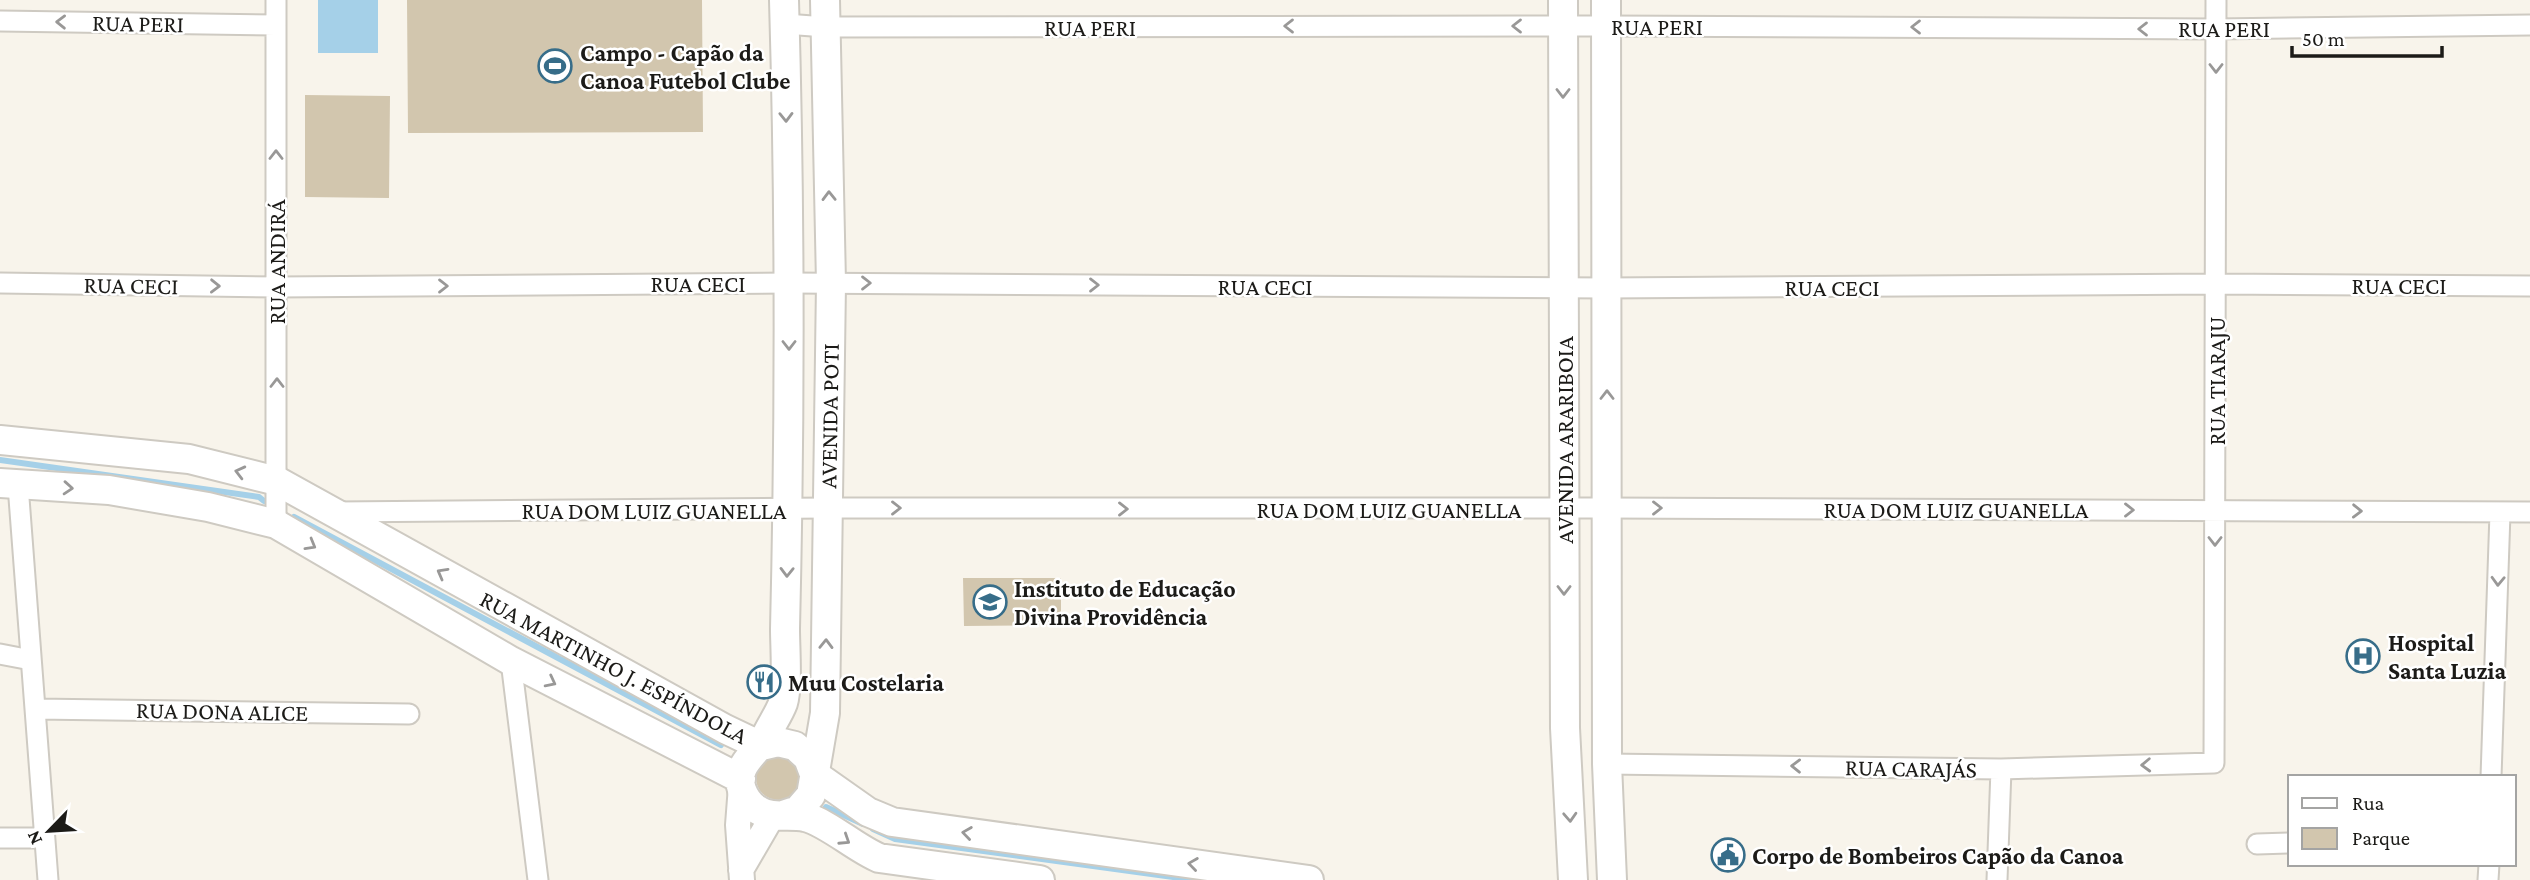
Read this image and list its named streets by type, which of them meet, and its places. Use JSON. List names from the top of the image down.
{
  "streets": {
    "main road": ["AVENIDA POTI", "AVENIDA ARARIBOIA", "RUA MARTINHO J. ESPÍNDOLA"],
    "street": [
      "RUA PERI",
      "RUA ANDIRÁ",
      "RUA CECI",
      "RUA TIARAJU",
      "RUA DOM LUIZ GUANELLA",
      "RUA DONA ALICE",
      "RUA CARAJÁS"
    ]
  },
  "crossings": [
    ["RUA PERI", "RUA ANDIRÁ"],
    ["RUA PERI", "RUA TIARAJU"],
    ["RUA PERI", "AVENIDA POTI"],
    ["RUA PERI", "AVENIDA ARARIBOIA"],
    ["RUA ANDIRÁ", "RUA CECI"],
    ["RUA ANDIRÁ", "RUA MARTINHO J. ESPÍNDOLA"],
    ["RUA CECI", "RUA TIARAJU"],
    ["RUA CECI", "AVENIDA POTI"],
    ["RUA CECI", "AVENIDA ARARIBOIA"],
    ["RUA TIARAJU", "RUA DOM LUIZ GUANELLA"],
    ["RUA TIARAJU", "RUA CARAJÁS"],
    ["AVENIDA POTI", "RUA DOM LUIZ GUANELLA"],
    ["AVENIDA POTI", "RUA MARTINHO J. ESPÍNDOLA"],
    ["AVENIDA ARARIBOIA", "RUA DOM LUIZ GUANELLA"],
    ["AVENIDA ARARIBOIA", "RUA CARAJÁS"],
    ["RUA DOM LUIZ GUANELLA", "RUA MARTINHO J. ESPÍNDOLA"]
  ],
  "one_way": [
    "RUA PERI",
    "RUA ANDIRÁ",
    "RUA CECI",
    "RUA TIARAJU",
    "RUA DOM LUIZ GUANELLA",
    "RUA CARAJÁS"
  ],
  "places": {
    "sports": ["Campo - Capão da Canoa Futebol Clube"],
    "school or university": ["Instituto de Educação Divina Providência"],
    "hospital": ["Hospital Santa Luzia"],
    "restaurant": ["Muu Costelaria"],
    "public building": ["Corpo de Bombeiros Capão da Canoa"]
  },
  "legend": ["Rua", "Parque"],
  "scale_bar": "50 m",
  "north": "bottom left"
}
